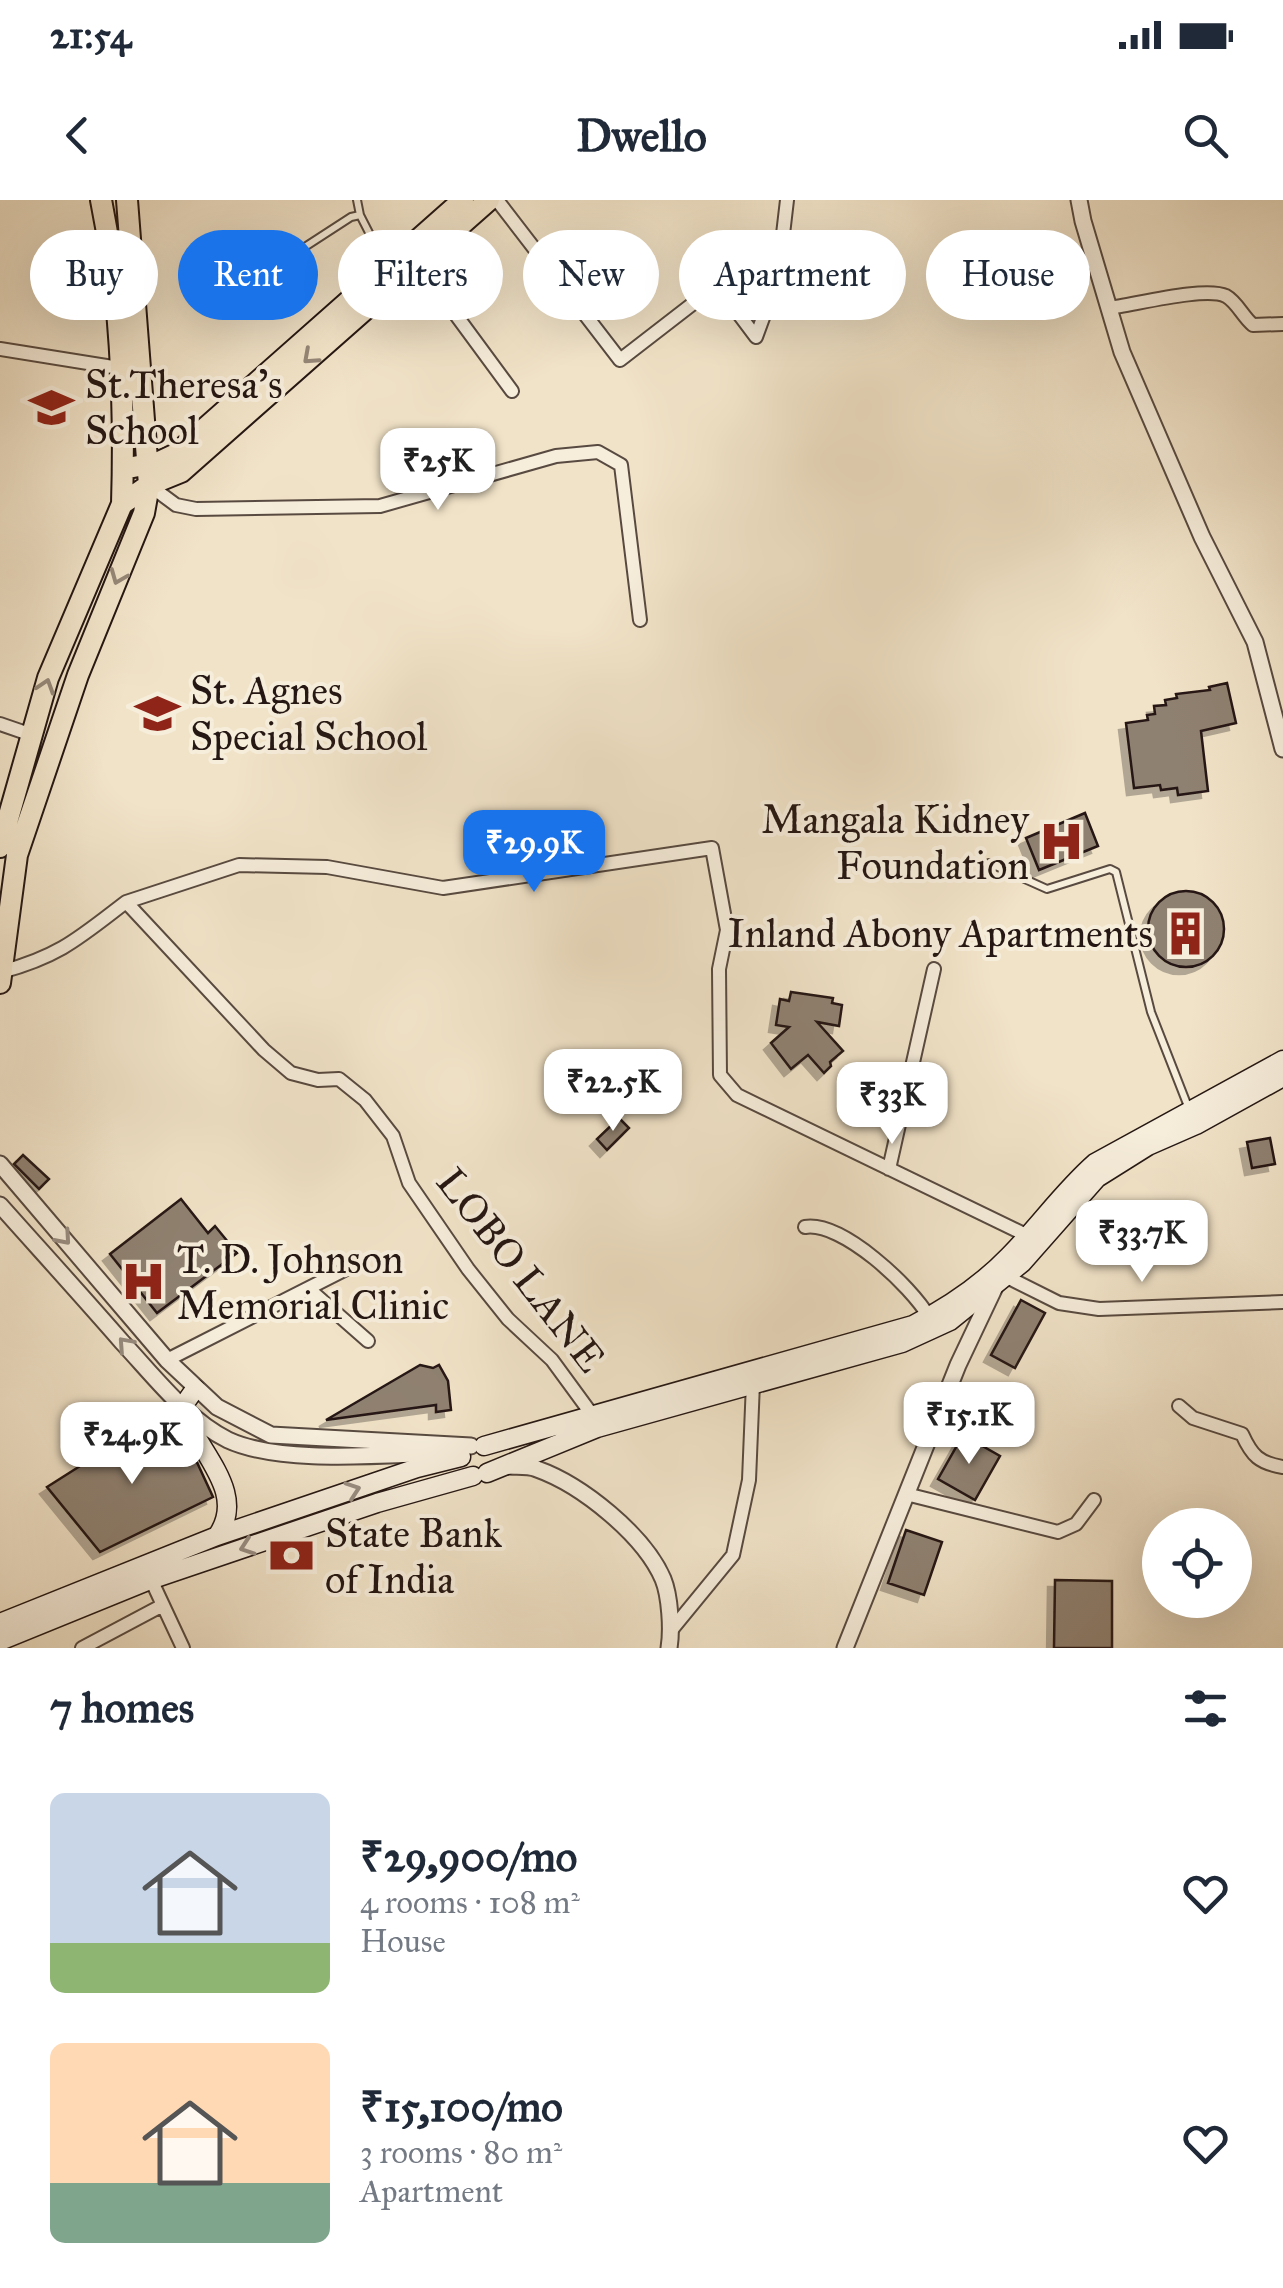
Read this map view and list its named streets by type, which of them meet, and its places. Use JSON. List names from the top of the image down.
{
  "streets": {
    "street": ["LOBO LANE"]
  },
  "places": {
    "school or university": ["St.Theresa's School", "St. Agnes Special School"],
    "hospital": ["Mangala Kidney Foundation", "T. D. Johnson Memorial Clinic"],
    "building": ["Inland Abony Apartments"],
    "bank": ["State Bank of India"]
  },
  "page": {
    "status": "21:54",
    "header": "Dwello",
    "chip": [
      "Buy",
      "Rent",
      "Filters",
      "New",
      "Apartment",
      "House"
    ],
    "price": [
      "₹25K",
      "₹29.9K",
      "₹22.5K",
      "₹33K",
      "₹33.7K",
      "₹15.1K",
      "₹24.9K"
    ],
    "heading": "7 homes",
    "list": [
      {
        "name": "₹29,900/mo",
        "note": "4 rooms · 108 m² · House"
      },
      {
        "name": "₹15,100/mo",
        "note": "3 rooms · 80 m² · Apartment"
      }
    ]
  }
}
